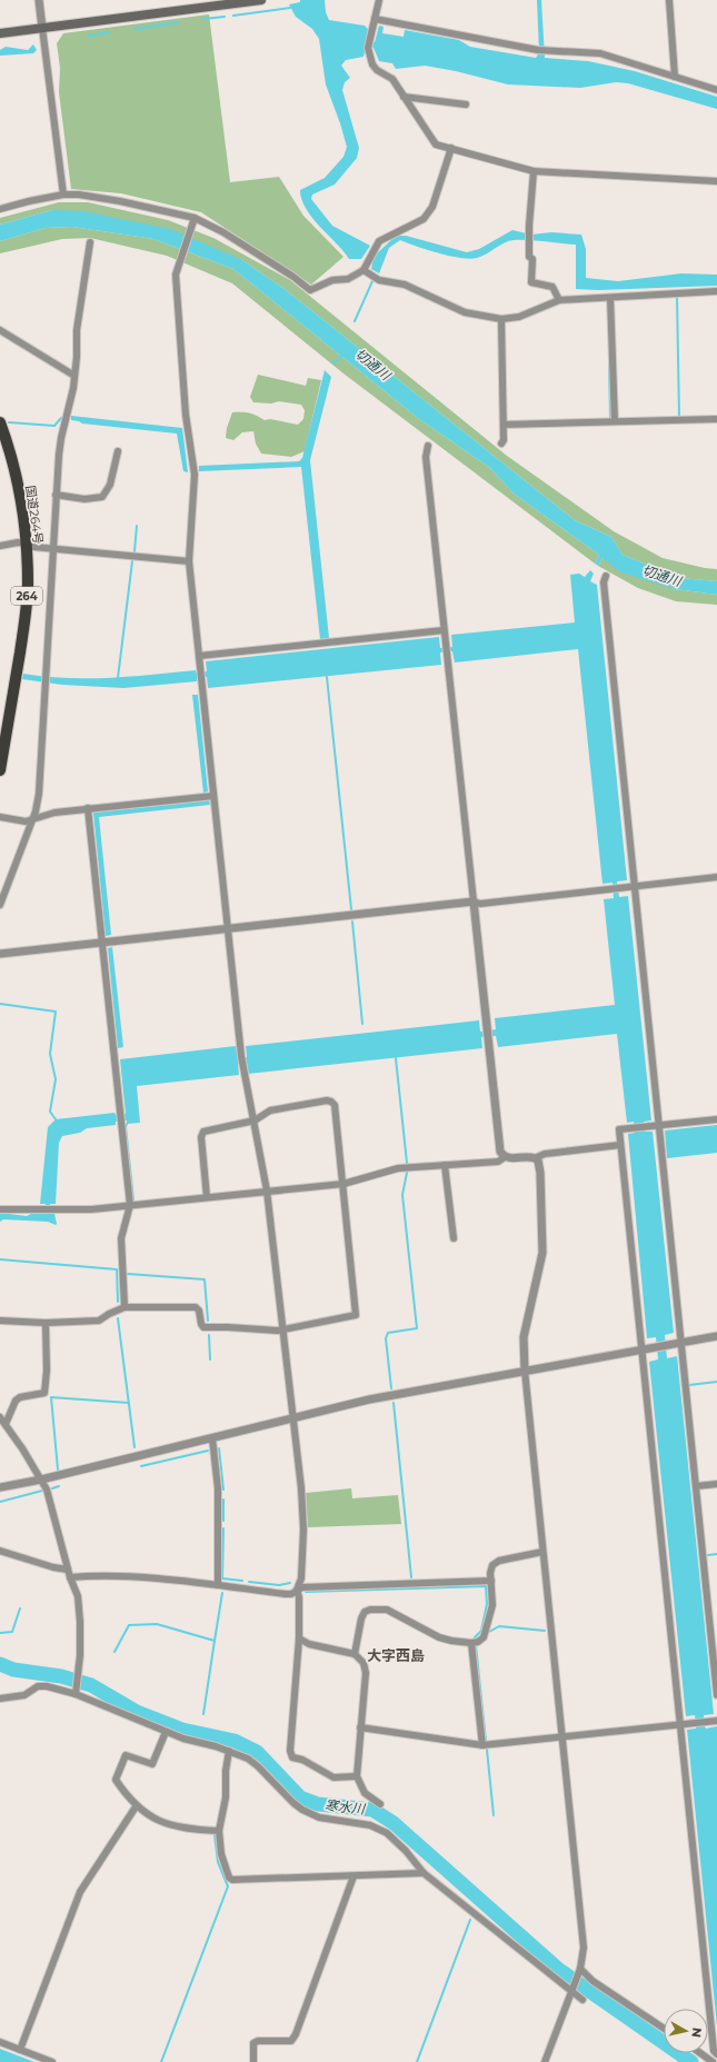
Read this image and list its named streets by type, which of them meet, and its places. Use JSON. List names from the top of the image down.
{
  "streets": {
    "highway": ["国道264号", "264"]
  },
  "districts": ["大字西島"],
  "water": ["切通川", "寒水川"],
  "north": "right"
}
